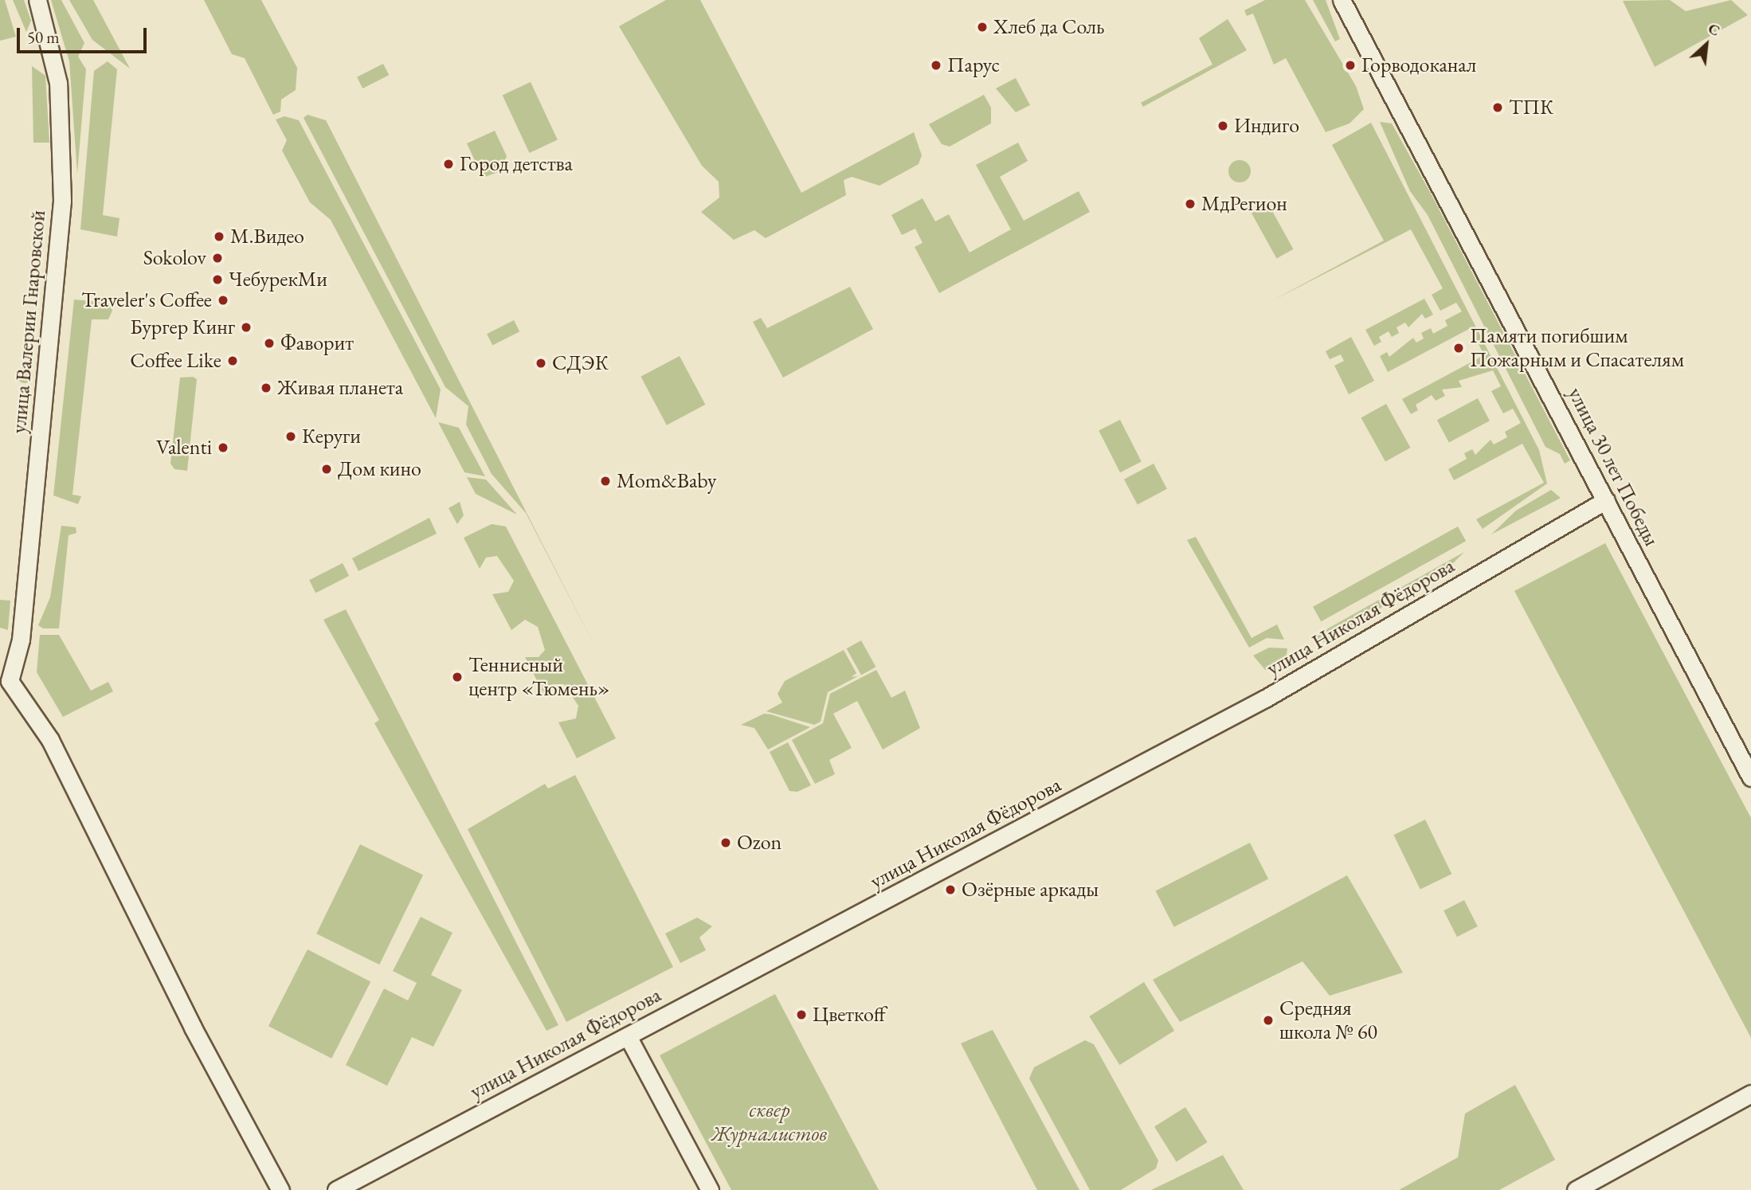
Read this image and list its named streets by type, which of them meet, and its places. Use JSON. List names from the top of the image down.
{
  "streets": {
    "street": ["улица Валерии Гнаровской", "улица 30 лет Победы", "улица Николая Фёдорова"]
  },
  "crossings": [
    ["улица 30 лет Победы", "улица Николая Фёдорова"]
  ],
  "parks": ["сквер Журналистов"],
  "places": [
    "Хлеб да Соль",
    "Парус",
    "Горводоканал",
    "ТПК",
    "Индиго",
    "Город детства",
    "МдРегион",
    "М.Видео",
    "Sokolov",
    "ЧебурекМи",
    "Traveler's Coffee",
    "Бургер Кинг",
    "Фаворит",
    "Памяти погибшим Пожарным и Спасателям",
    "Coffee Like",
    "СДЭК",
    "Живая планета",
    "Керуги",
    "Valenti",
    "Дом кино",
    "Mom&Baby",
    "Теннисный центр «Тюмень»",
    "Ozon",
    "Озёрные аркады",
    "Цветкоff",
    "Средняя школа № 60"
  ],
  "scale_bar": "50 m",
  "north": "top right"
}
